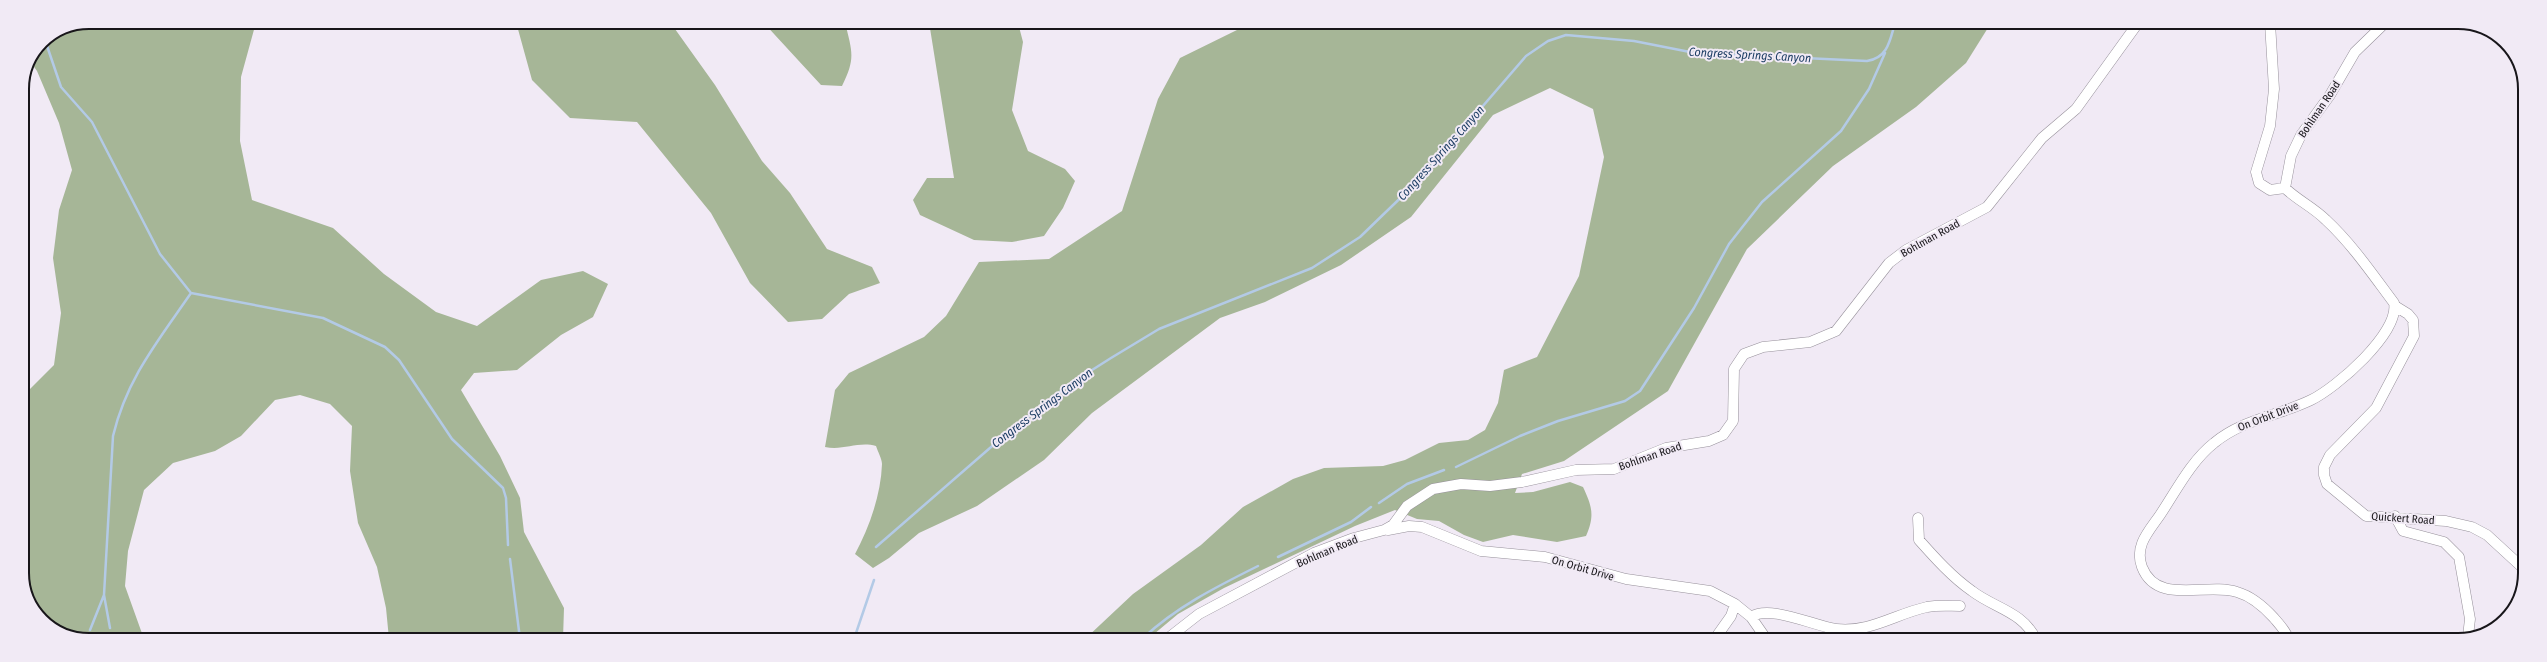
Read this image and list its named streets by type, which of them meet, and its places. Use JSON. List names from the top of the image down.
{
  "streets": {
    "street": ["Bohlman Road", "On Orbit Drive", "Quickert Road"]
  },
  "crossings": [
    ["Bohlman Road", "On Orbit Drive"],
    ["On Orbit Drive", "Quickert Road"]
  ],
  "water": ["Congress Springs Canyon"]
}
